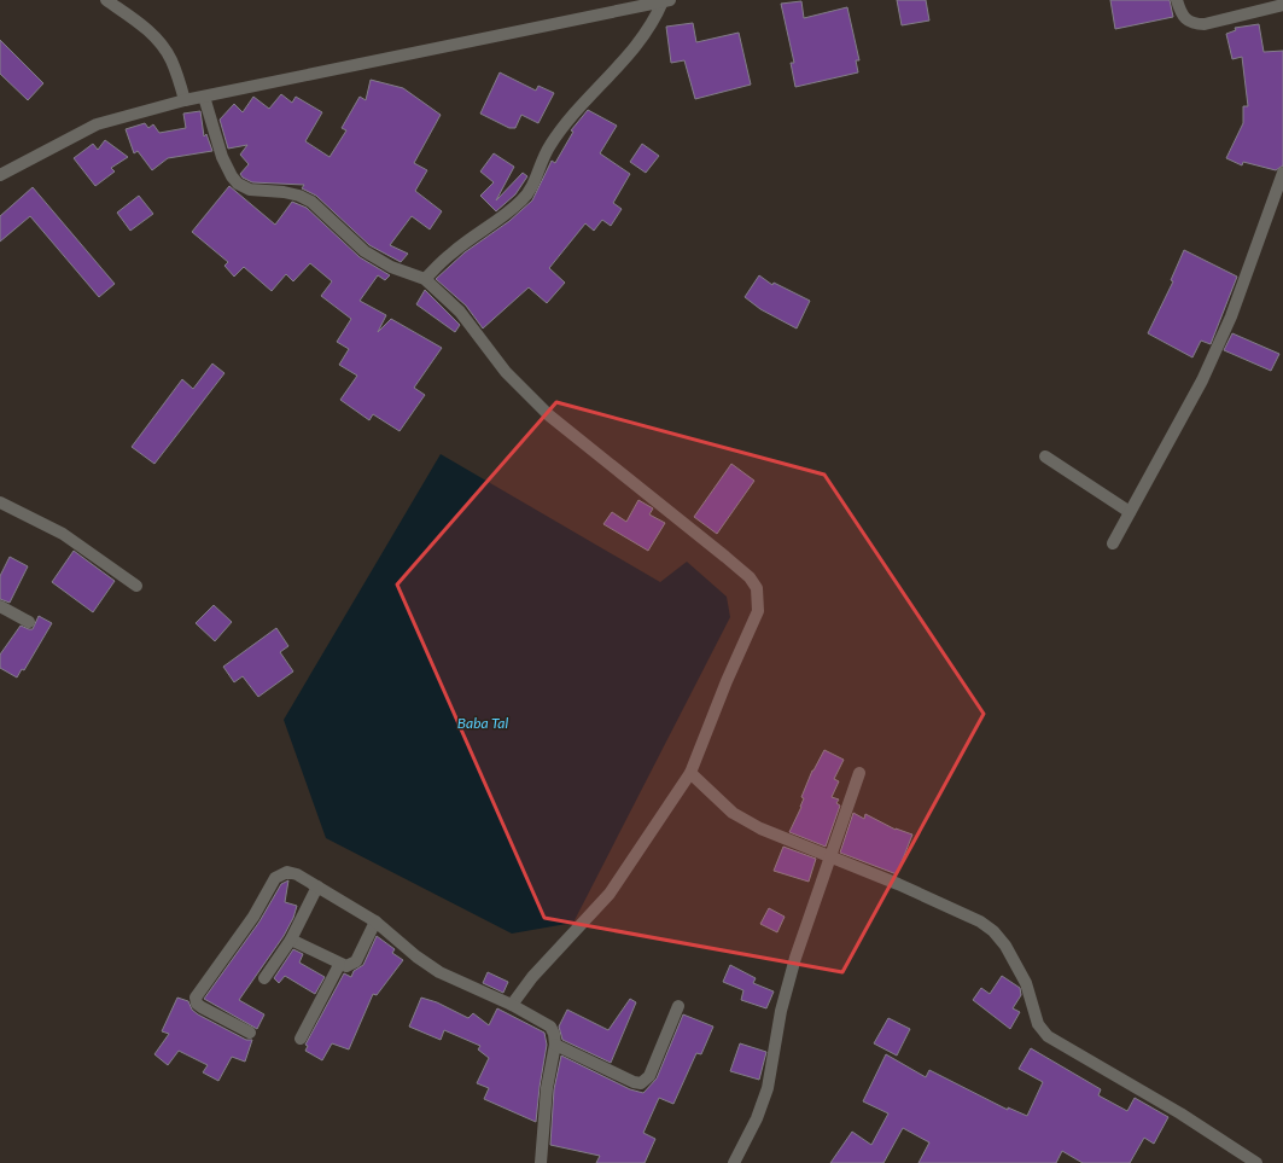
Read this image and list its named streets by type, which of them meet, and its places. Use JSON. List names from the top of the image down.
{
  "water": ["Baba Tal"]
}
